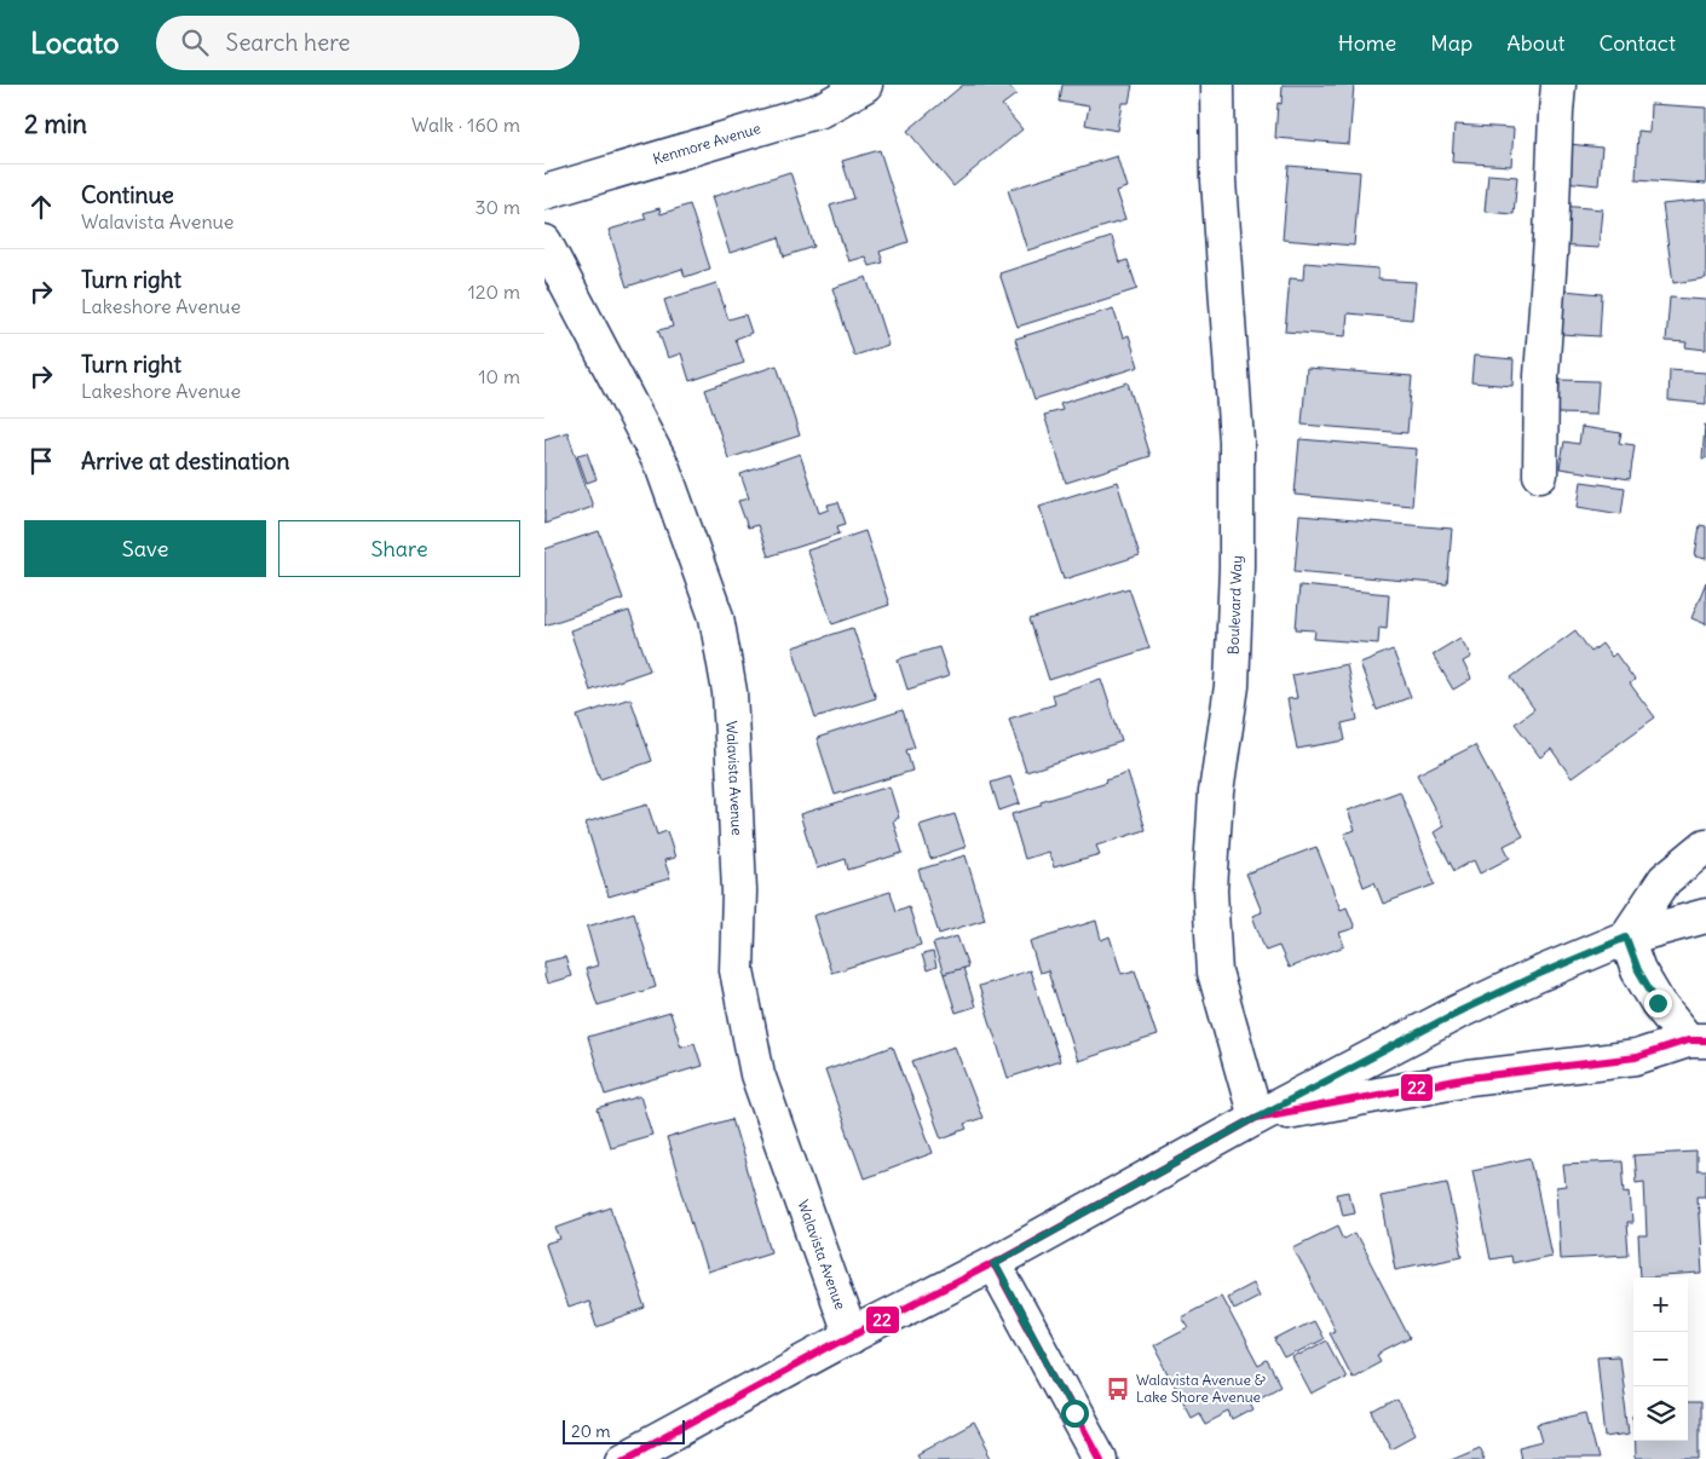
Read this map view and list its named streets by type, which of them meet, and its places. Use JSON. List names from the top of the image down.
{
  "streets": {
    "street": ["Kenmore Avenue", "Boulevard Way", "Walavista Avenue"]
  },
  "places": {
    "bus stop": ["Walavista Avenue & Lake Shore Avenue"]
  },
  "lines": ["transit line 22"],
  "scale_bar": "20 m",
  "page": {
    "header": "Locato",
    "search": "Search here",
    "nav": [
      "Home",
      "Map",
      "About",
      "Contact"
    ],
    "heading": ["2 min", "Walk · 160 m"],
    "list": [
      ["Continue", "Walavista Avenue", "30 m"],
      ["Turn right", "Lakeshore Avenue", "120 m"],
      ["Turn right", "Lakeshore Avenue", "10 m"],
      "Arrive at destination"
    ],
    "buttons": ["Save", "Share"],
    "map_buttons": ["+", "−"],
    "scale": "20 m"
  }
}
